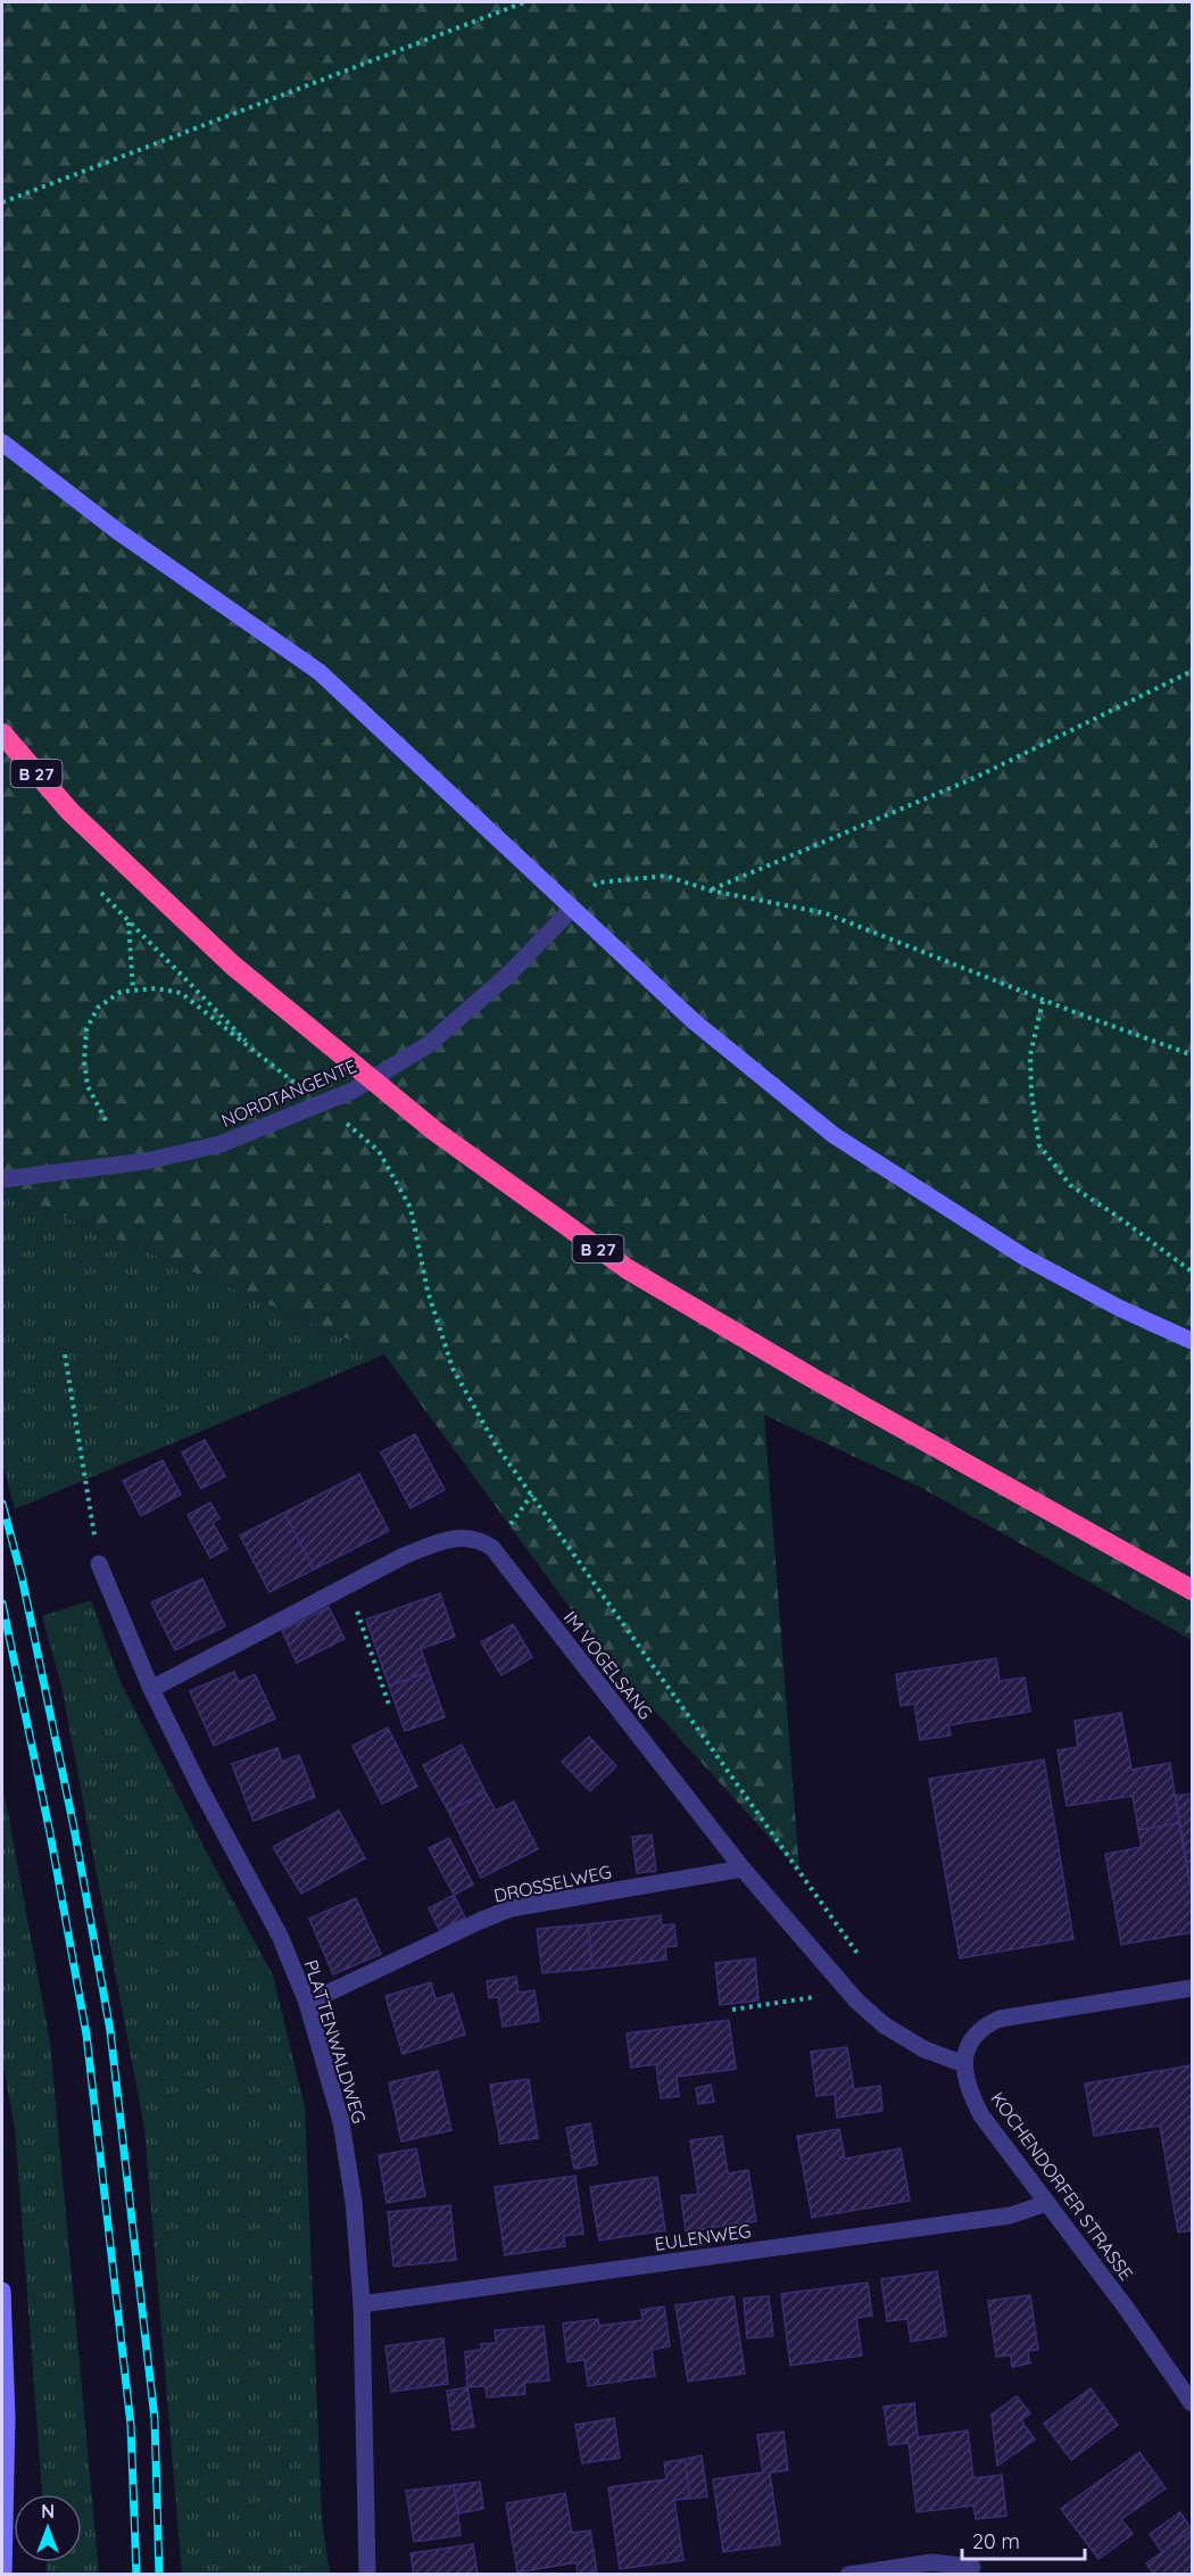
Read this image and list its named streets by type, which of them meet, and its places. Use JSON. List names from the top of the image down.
{
  "streets": {
    "highway": ["B 27"],
    "street": [
      "NORDTANGENTE",
      "IM VOGELSANG",
      "DROSSELWEG",
      "PLATTENWALDWEG",
      "KOCHENDORFER STRASSE",
      "EULENWEG"
    ]
  },
  "crossings": [
    ["IM VOGELSANG", "DROSSELWEG"],
    ["IM VOGELSANG", "KOCHENDORFER STRASSE"],
    ["DROSSELWEG", "PLATTENWALDWEG"],
    ["PLATTENWALDWEG", "EULENWEG"],
    ["KOCHENDORFER STRASSE", "EULENWEG"]
  ],
  "scale_bar": "20 m",
  "north": "top"
}
